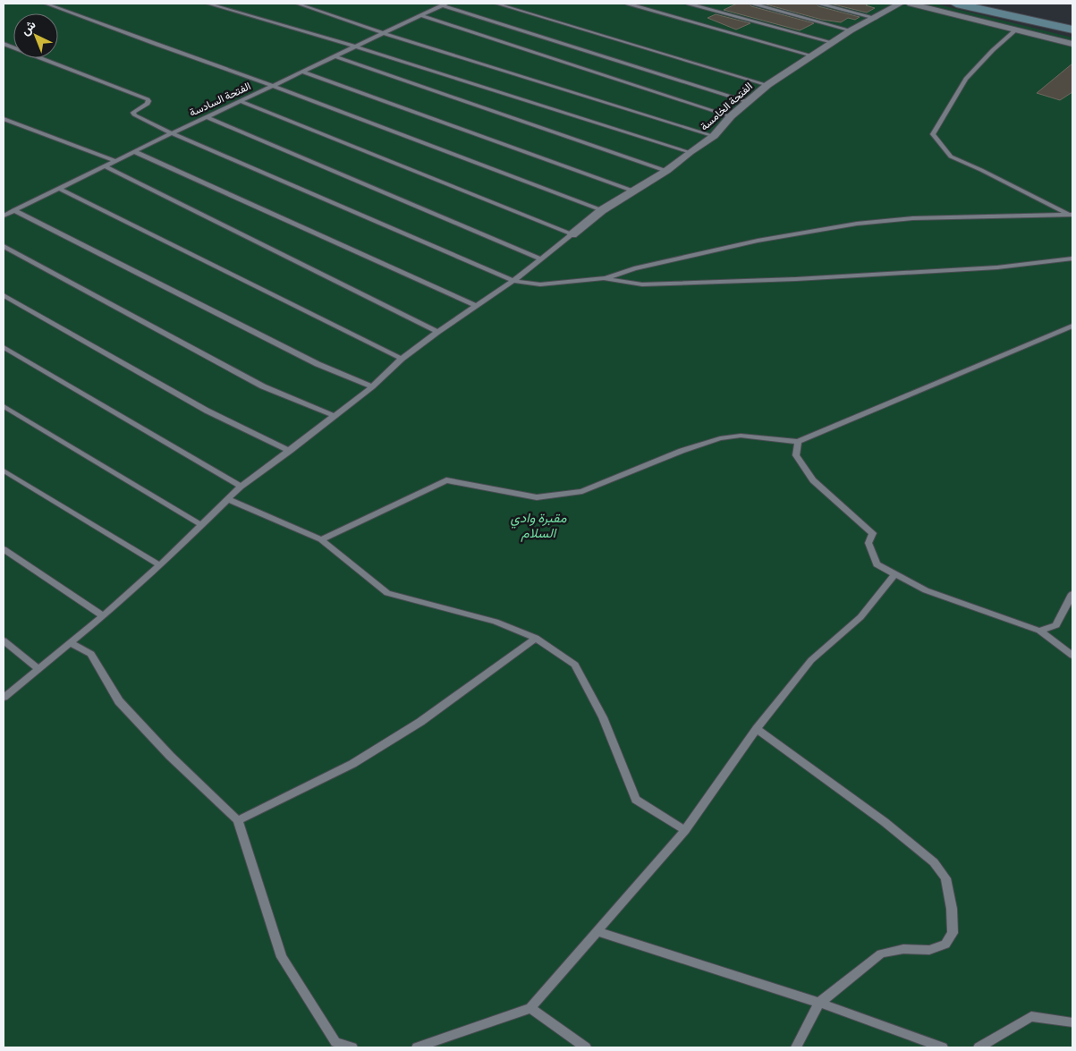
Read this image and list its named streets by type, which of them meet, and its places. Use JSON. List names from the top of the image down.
{
  "streets": {
    "street": ["الفتحة الخامسة"],
    "lane": ["الفتحة السادسة"]
  },
  "parks": ["مقبرة وادي السلام"],
  "north": "top left"
}
